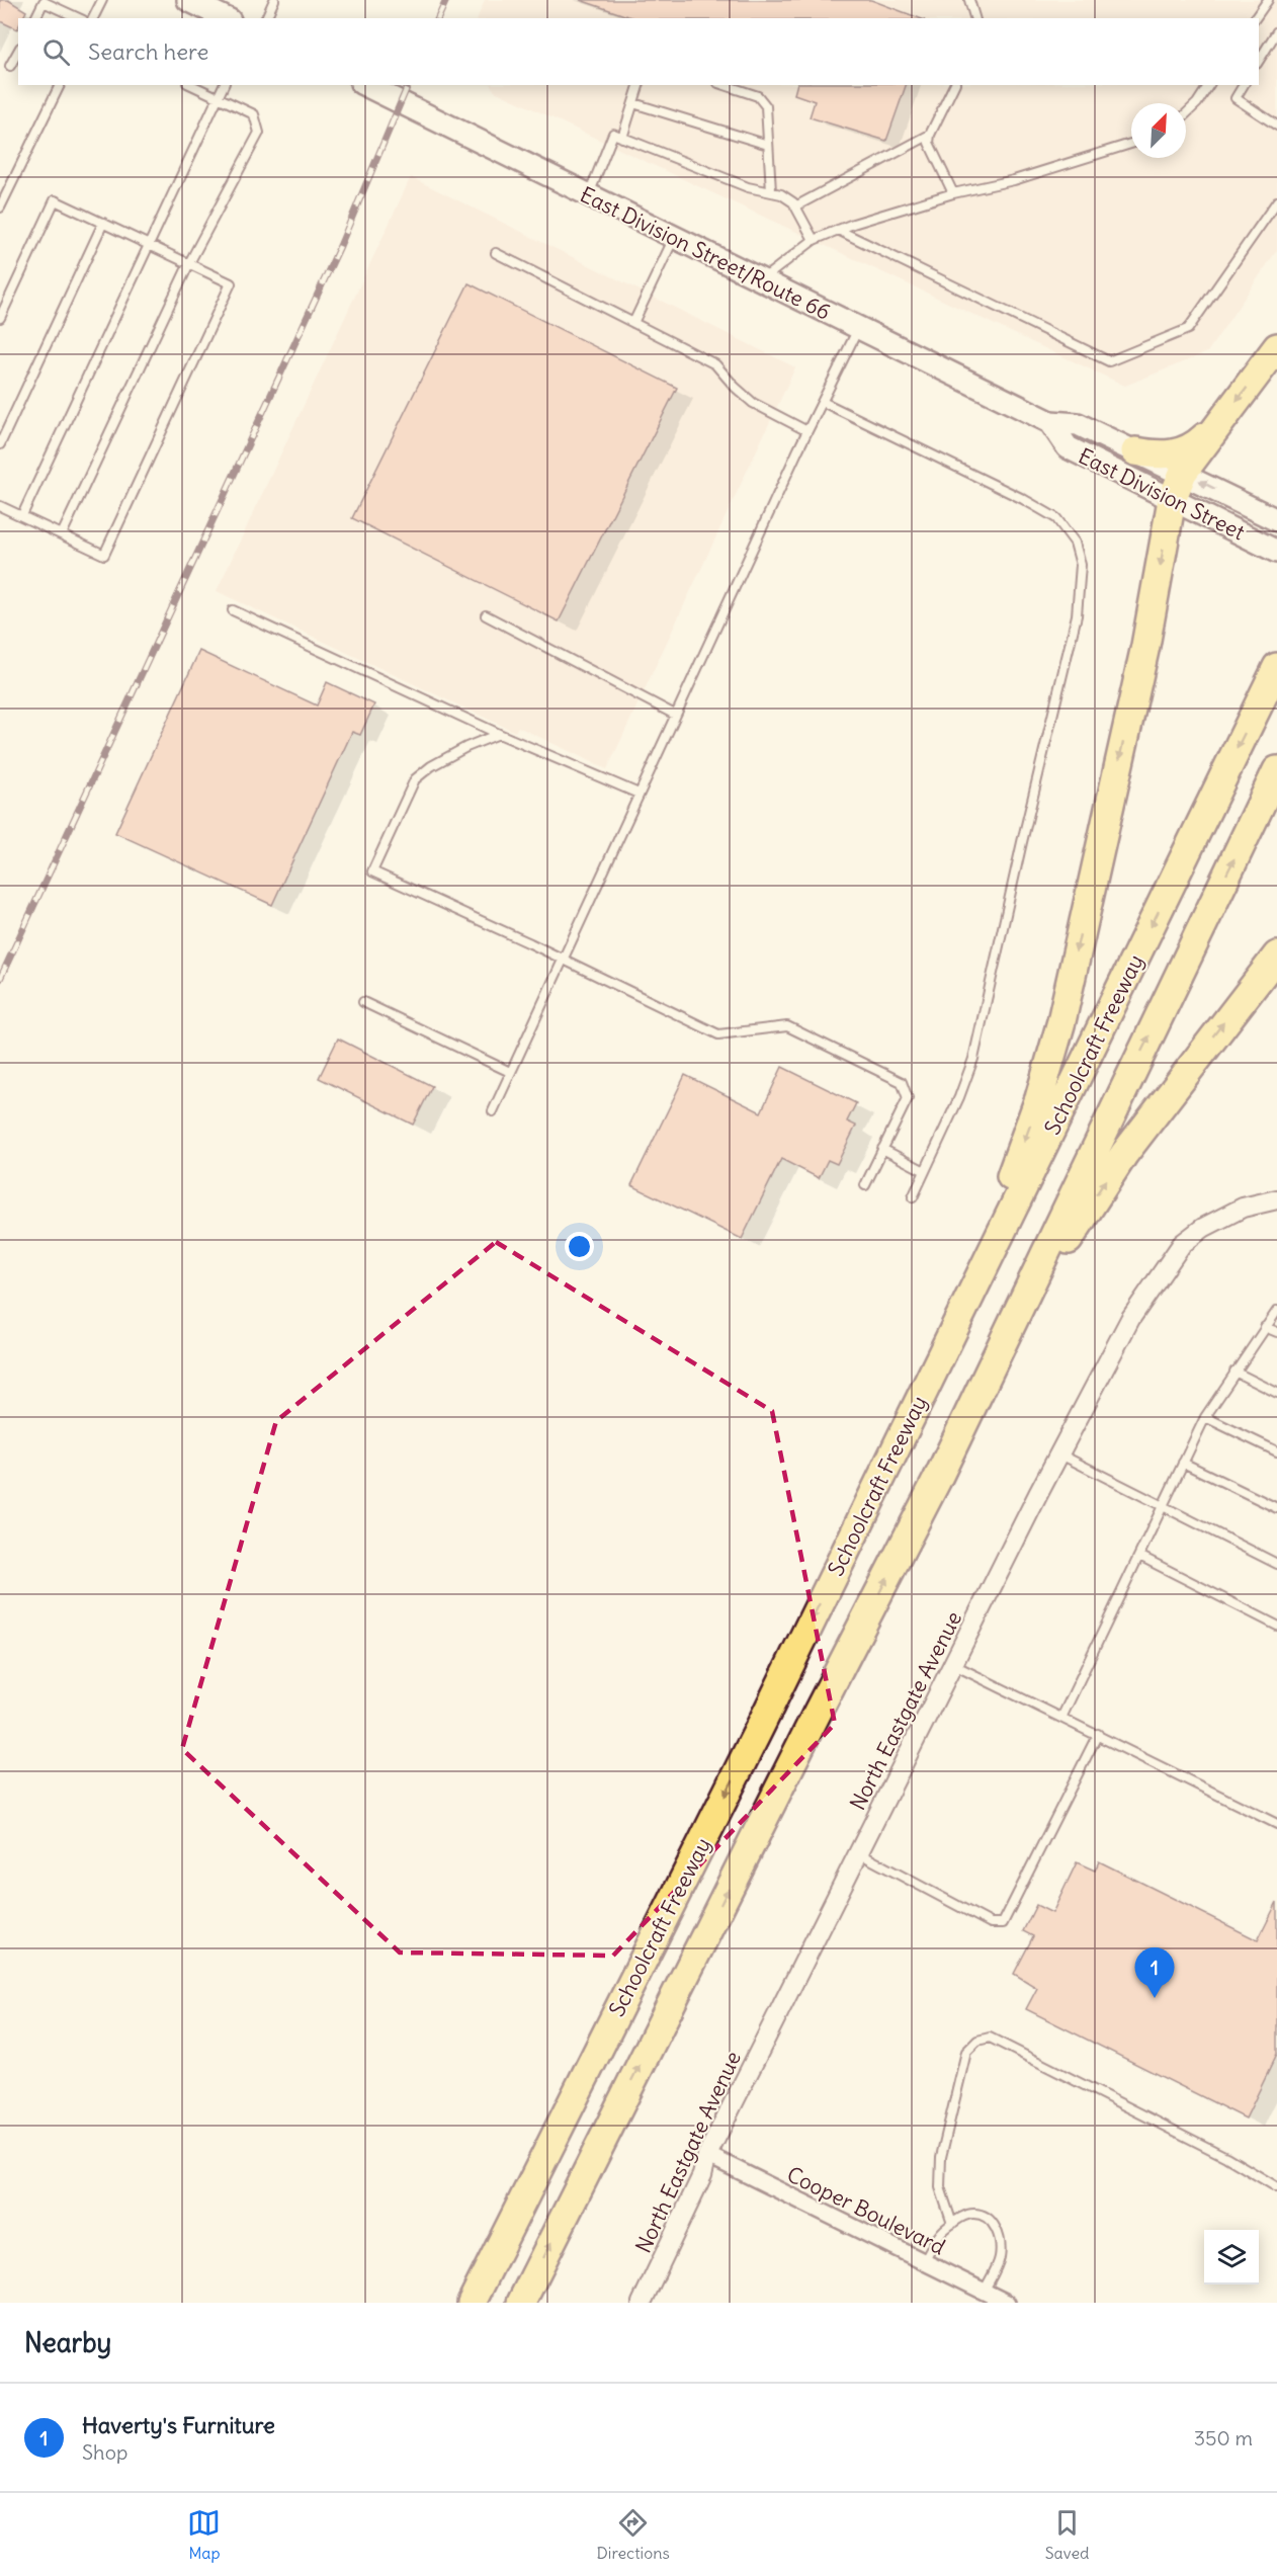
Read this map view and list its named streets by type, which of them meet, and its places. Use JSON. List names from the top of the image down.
{
  "streets": {
    "highway": ["Schoolcraft Freeway"],
    "main road": ["East Division Street/Route 66", "East Division Street"],
    "street": ["North Eastgate Avenue", "Cooper Boulevard"]
  },
  "crossings": [
    ["East Division Street/Route 66", "East Division Street"],
    ["North Eastgate Avenue", "Cooper Boulevard"]
  ],
  "north": "top right",
  "page": {
    "search": "Search here",
    "pins": "1",
    "heading": "Nearby",
    "list": [
      {
        "mark": "1",
        "name": "Haverty's Furniture",
        "note": "Shop",
        "value": "350 m"
      }
    ],
    "nav": ["Map", "Directions", "Saved"]
  }
}
